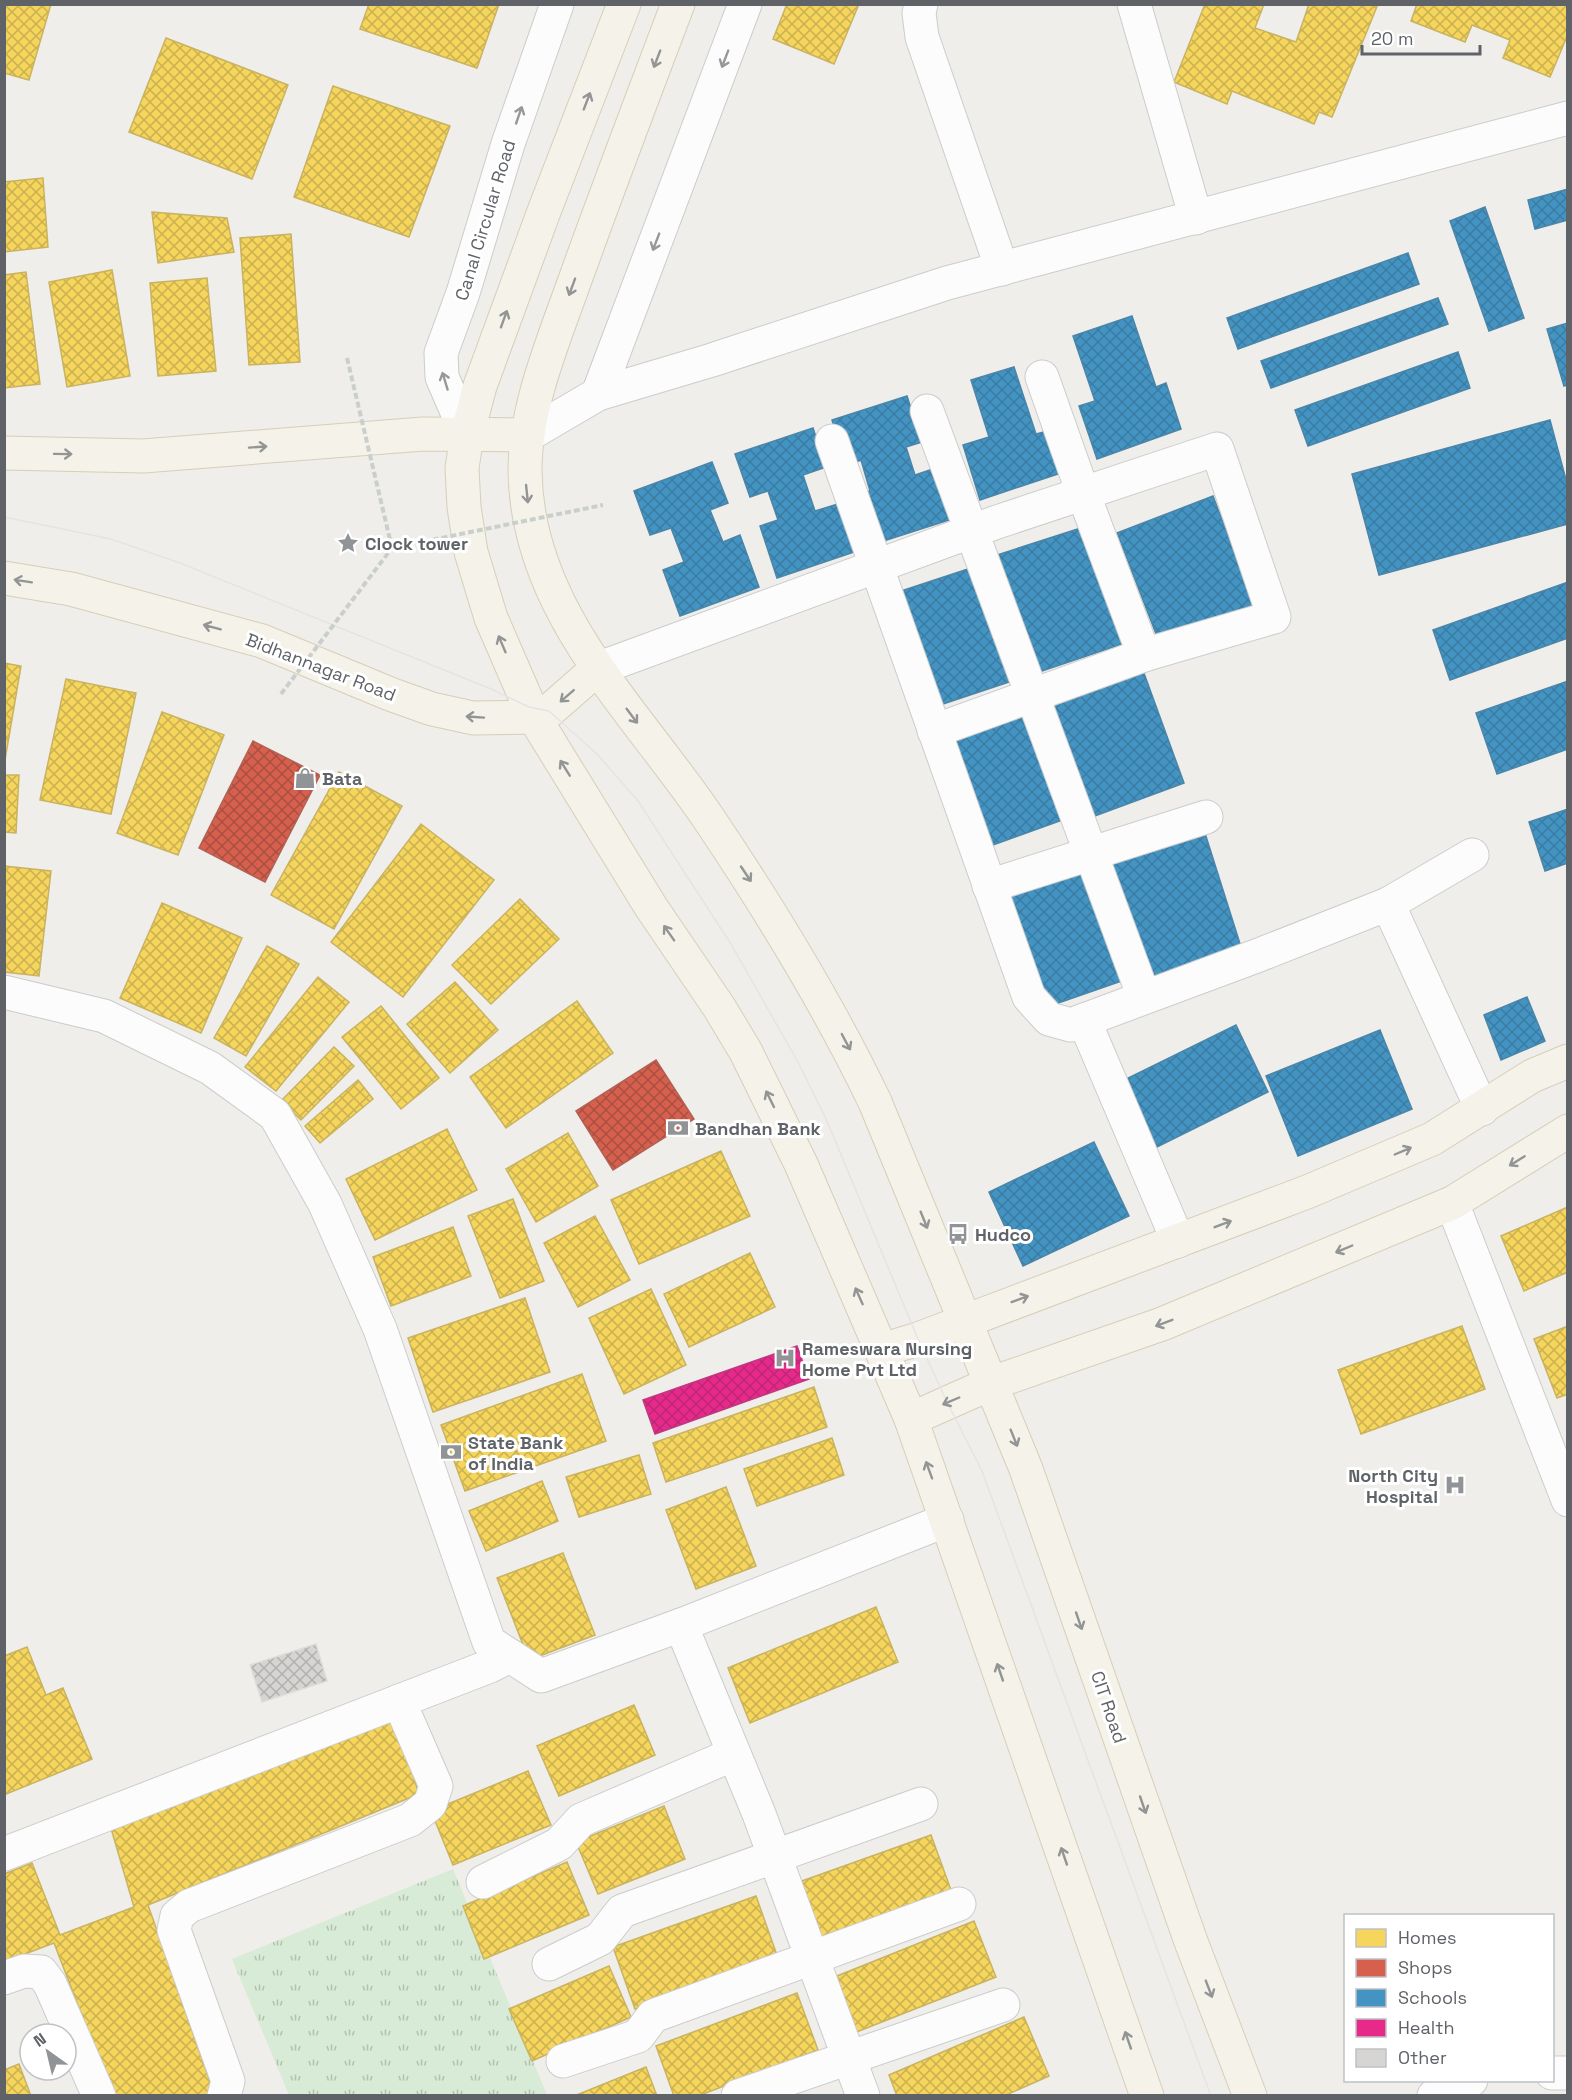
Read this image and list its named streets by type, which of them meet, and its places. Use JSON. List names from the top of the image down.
{
  "streets": {
    "main road": ["Bidhannagar Road", "CIT Road"],
    "street": ["Canal Circular Road"]
  },
  "places": {
    "place": ["Clock tower"],
    "shop": ["Bata"],
    "bank": ["Bandhan Bank", "State Bank of India"],
    "bus stop": ["Hudco"],
    "hospital": ["Rameswara Nursing Home Pvt Ltd", "North City Hospital"]
  },
  "legend": [
    "Homes",
    "Shops",
    "Schools",
    "Health",
    "Other"
  ],
  "scale_bar": "20 m",
  "north": "top left"
}
